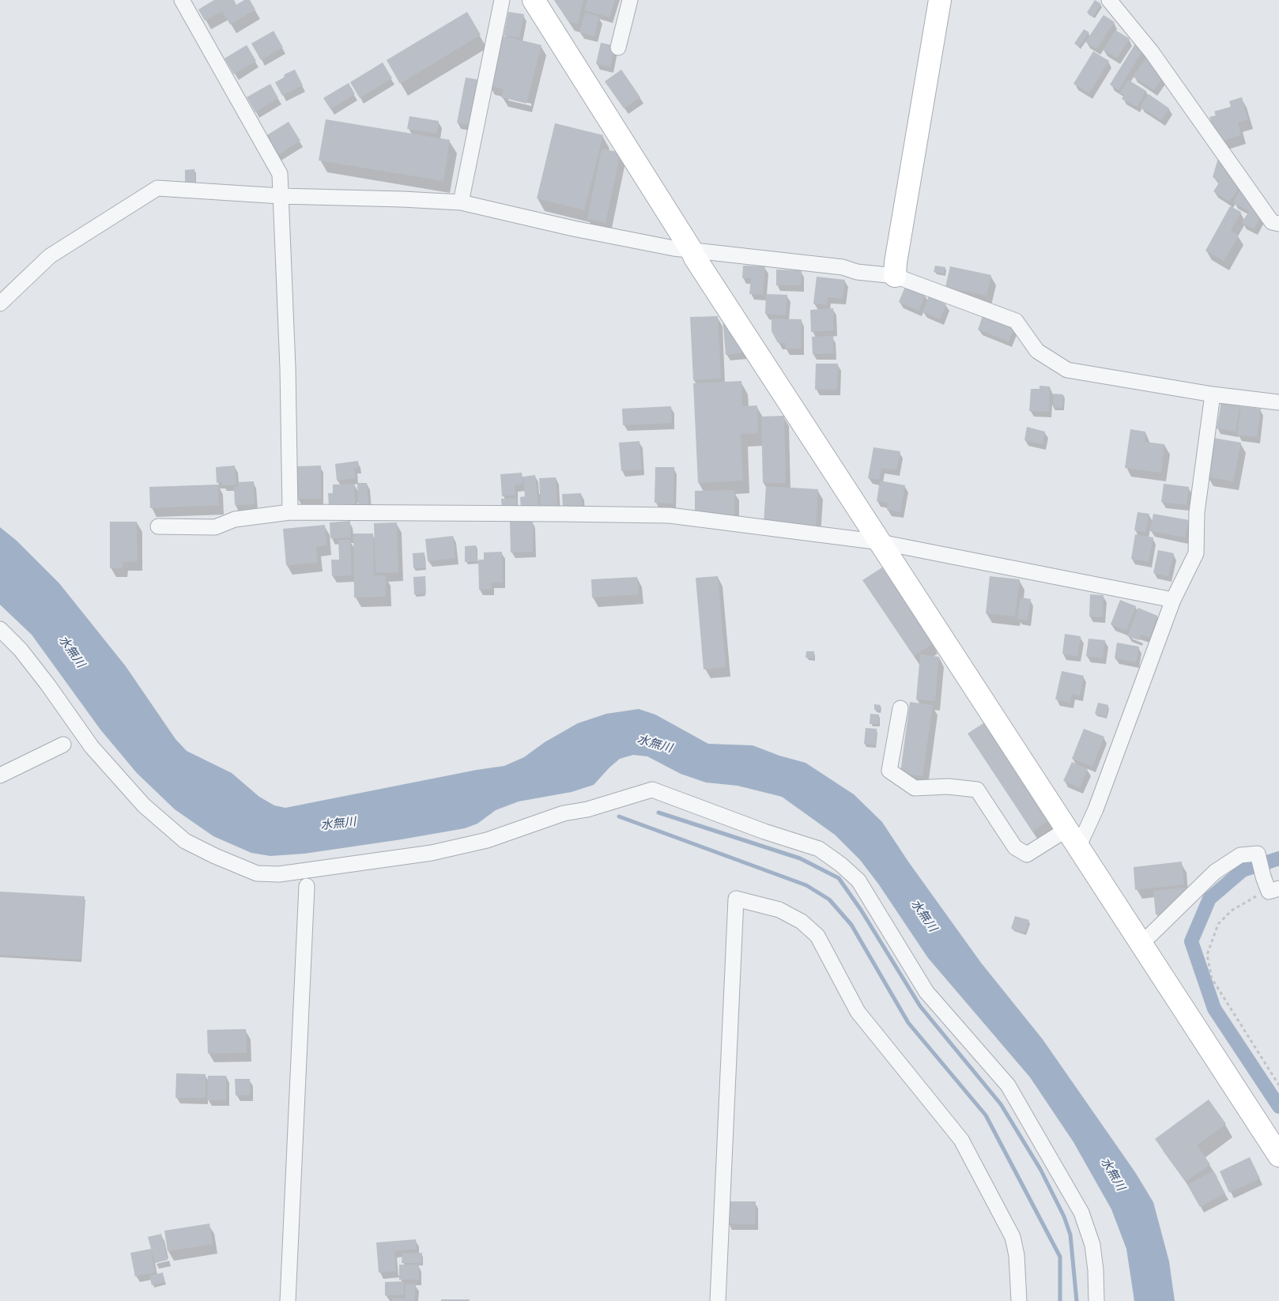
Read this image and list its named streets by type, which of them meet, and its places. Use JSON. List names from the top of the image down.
{
  "water": ["水無川"]
}
